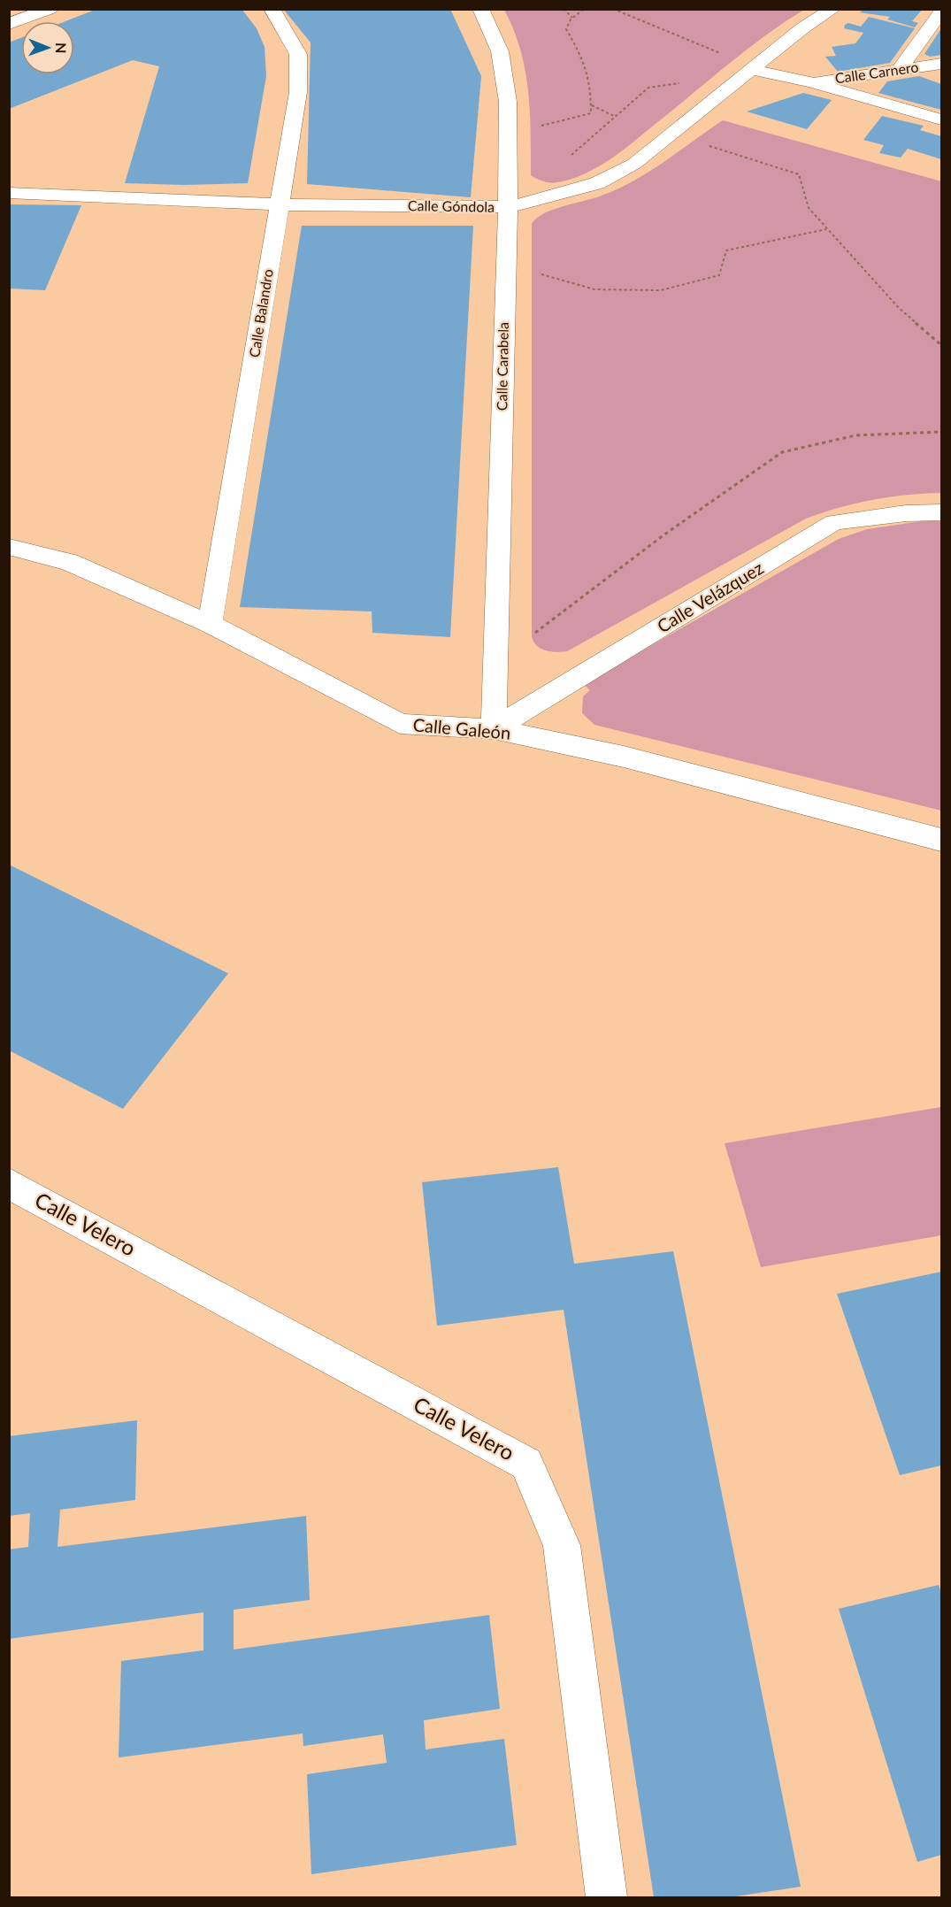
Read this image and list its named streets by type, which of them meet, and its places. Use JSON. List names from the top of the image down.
{
  "streets": {
    "street": [
      "Calle Carnero",
      "Calle Góndola",
      "Calle Balandro",
      "Calle Carabela",
      "Calle Velázquez",
      "Calle Galeón",
      "Calle Velero"
    ]
  },
  "crossings": [
    ["Calle Góndola", "Calle Balandro"],
    ["Calle Góndola", "Calle Carabela"],
    ["Calle Balandro", "Calle Galeón"],
    ["Calle Carabela", "Calle Velázquez"],
    ["Calle Carabela", "Calle Galeón"],
    ["Calle Velázquez", "Calle Galeón"]
  ],
  "north": "right"
}
